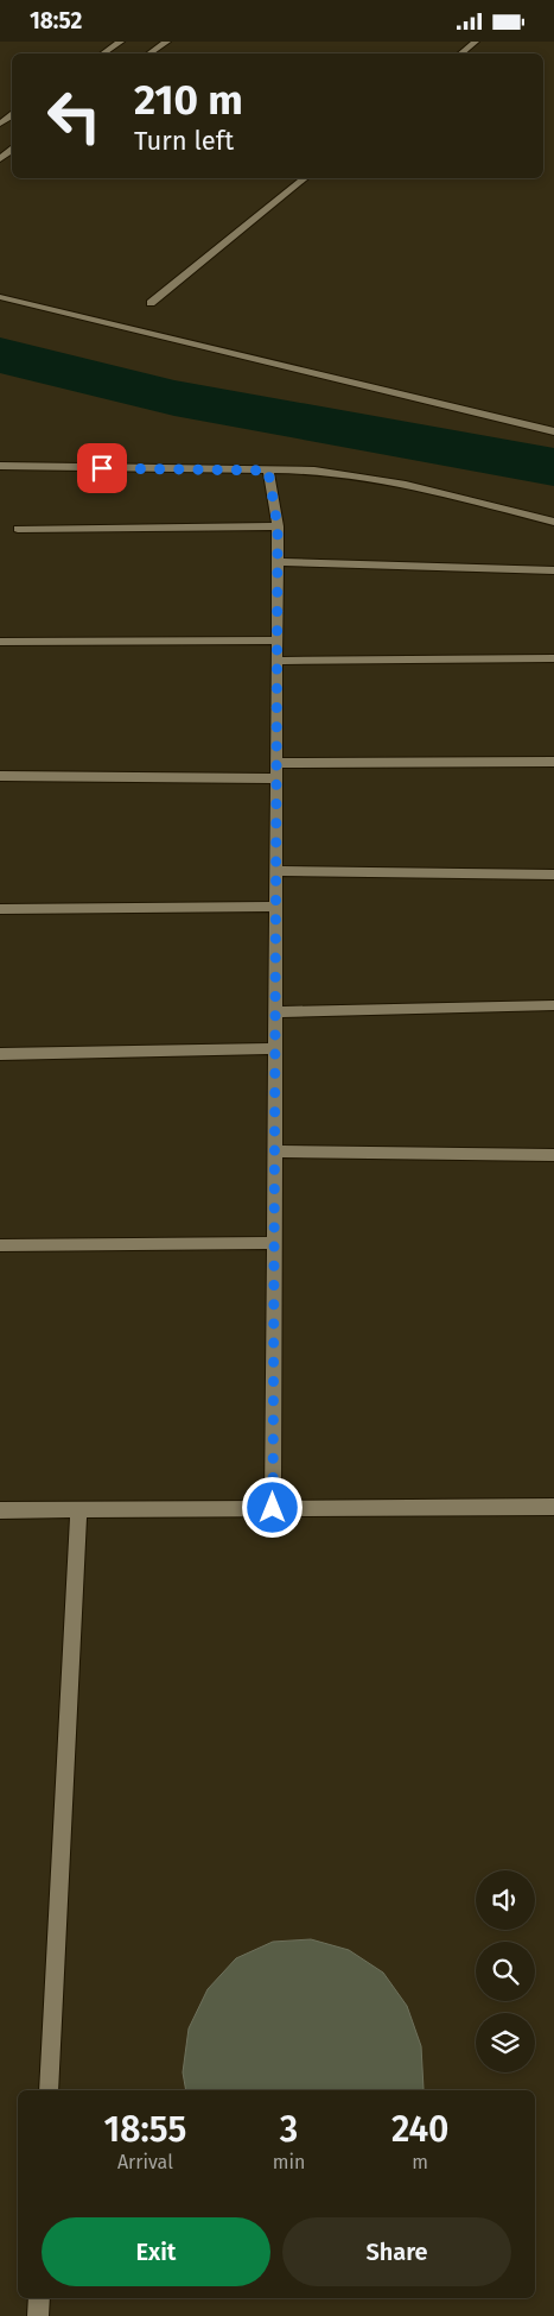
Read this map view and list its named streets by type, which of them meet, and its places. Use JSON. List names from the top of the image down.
{
  "page": {
    "status": "18:52",
    "turn": ["210 m", "Turn left"],
    "eta": [
      "18:55",
      "Arrival",
      "3",
      "min",
      "240",
      "m"
    ],
    "buttons": ["Exit", "Share"]
  }
}
